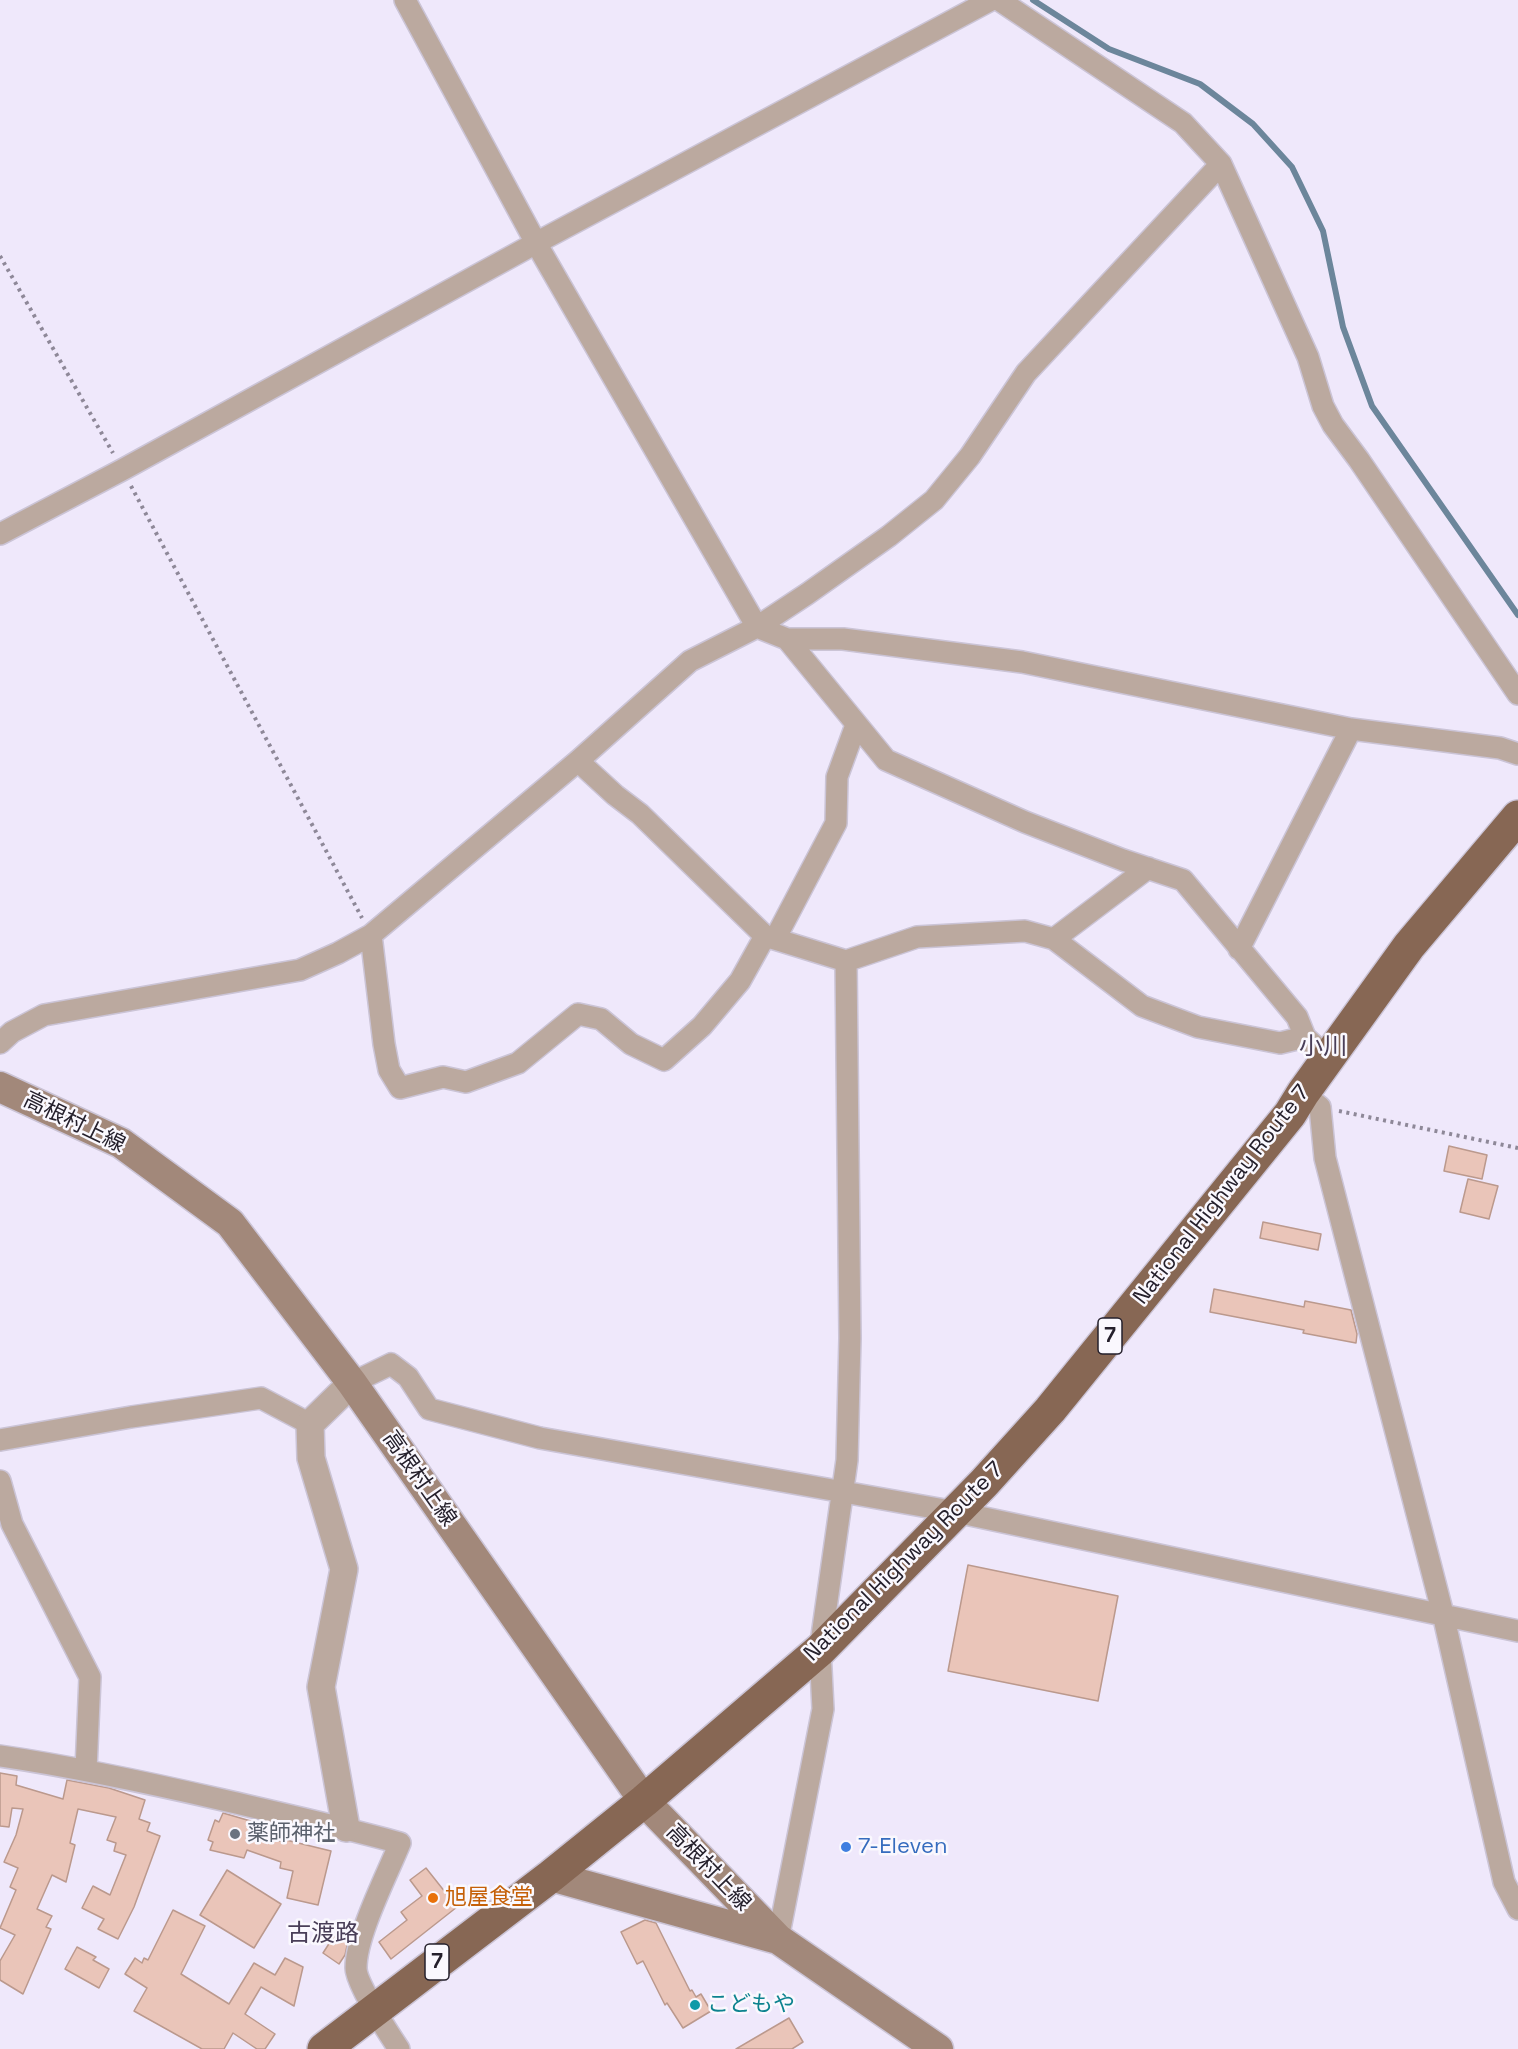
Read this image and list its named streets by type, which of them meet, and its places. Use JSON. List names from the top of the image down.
{
  "streets": {
    "highway": ["National Highway Route 7", "7"],
    "main road": ["高根村上線"]
  },
  "crossings": [
    ["高根村上線", "National Highway Route 7"],
    ["高根村上線", "7"],
    ["National Highway Route 7", "7"]
  ],
  "districts": ["小川", "古渡路"],
  "places": [
    "薬師神社",
    "7-Eleven",
    "旭屋食堂",
    "こどもや"
  ]
}
